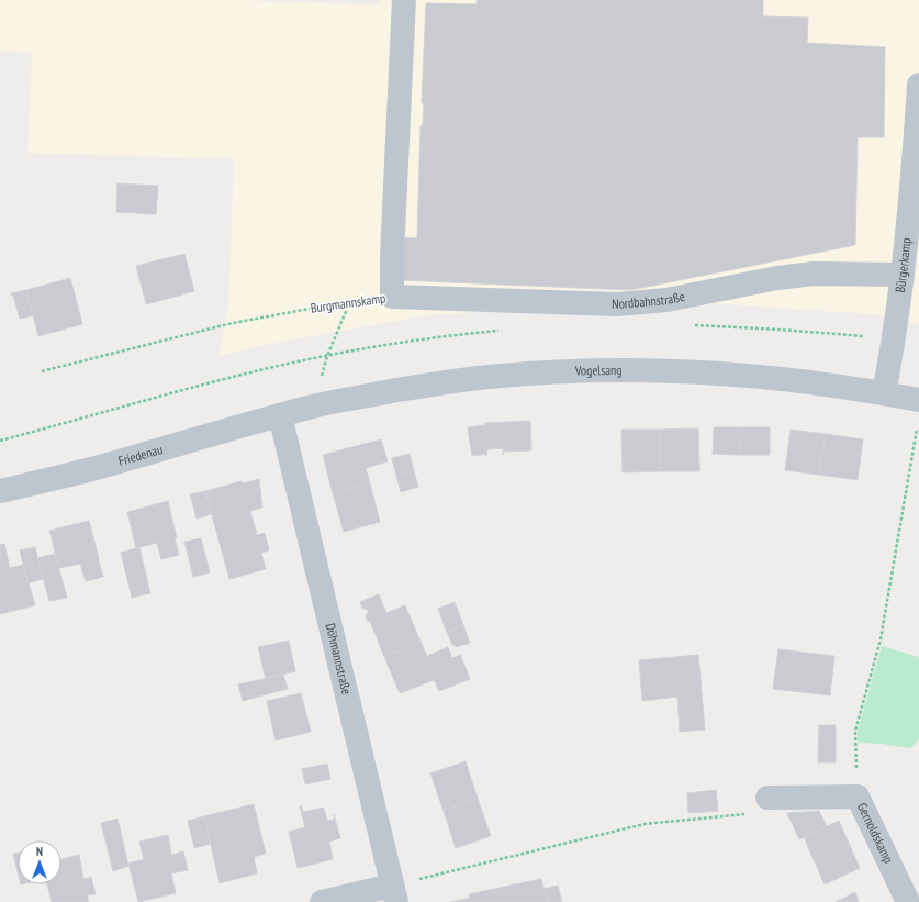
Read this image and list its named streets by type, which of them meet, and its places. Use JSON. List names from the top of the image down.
{
  "streets": {
    "street": [
      "Bürgerkamp",
      "Nordbahnstraße",
      "Burgmannskamp",
      "Vogelsang",
      "Friedenau",
      "Döhmannstraße",
      "Gernoldskamp"
    ]
  },
  "crossings": [
    ["Bürgerkamp", "Nordbahnstraße"],
    ["Bürgerkamp", "Vogelsang"],
    ["Nordbahnstraße", "Burgmannskamp"],
    ["Vogelsang", "Friedenau"],
    ["Vogelsang", "Döhmannstraße"],
    ["Friedenau", "Döhmannstraße"]
  ],
  "north": "top"
}
